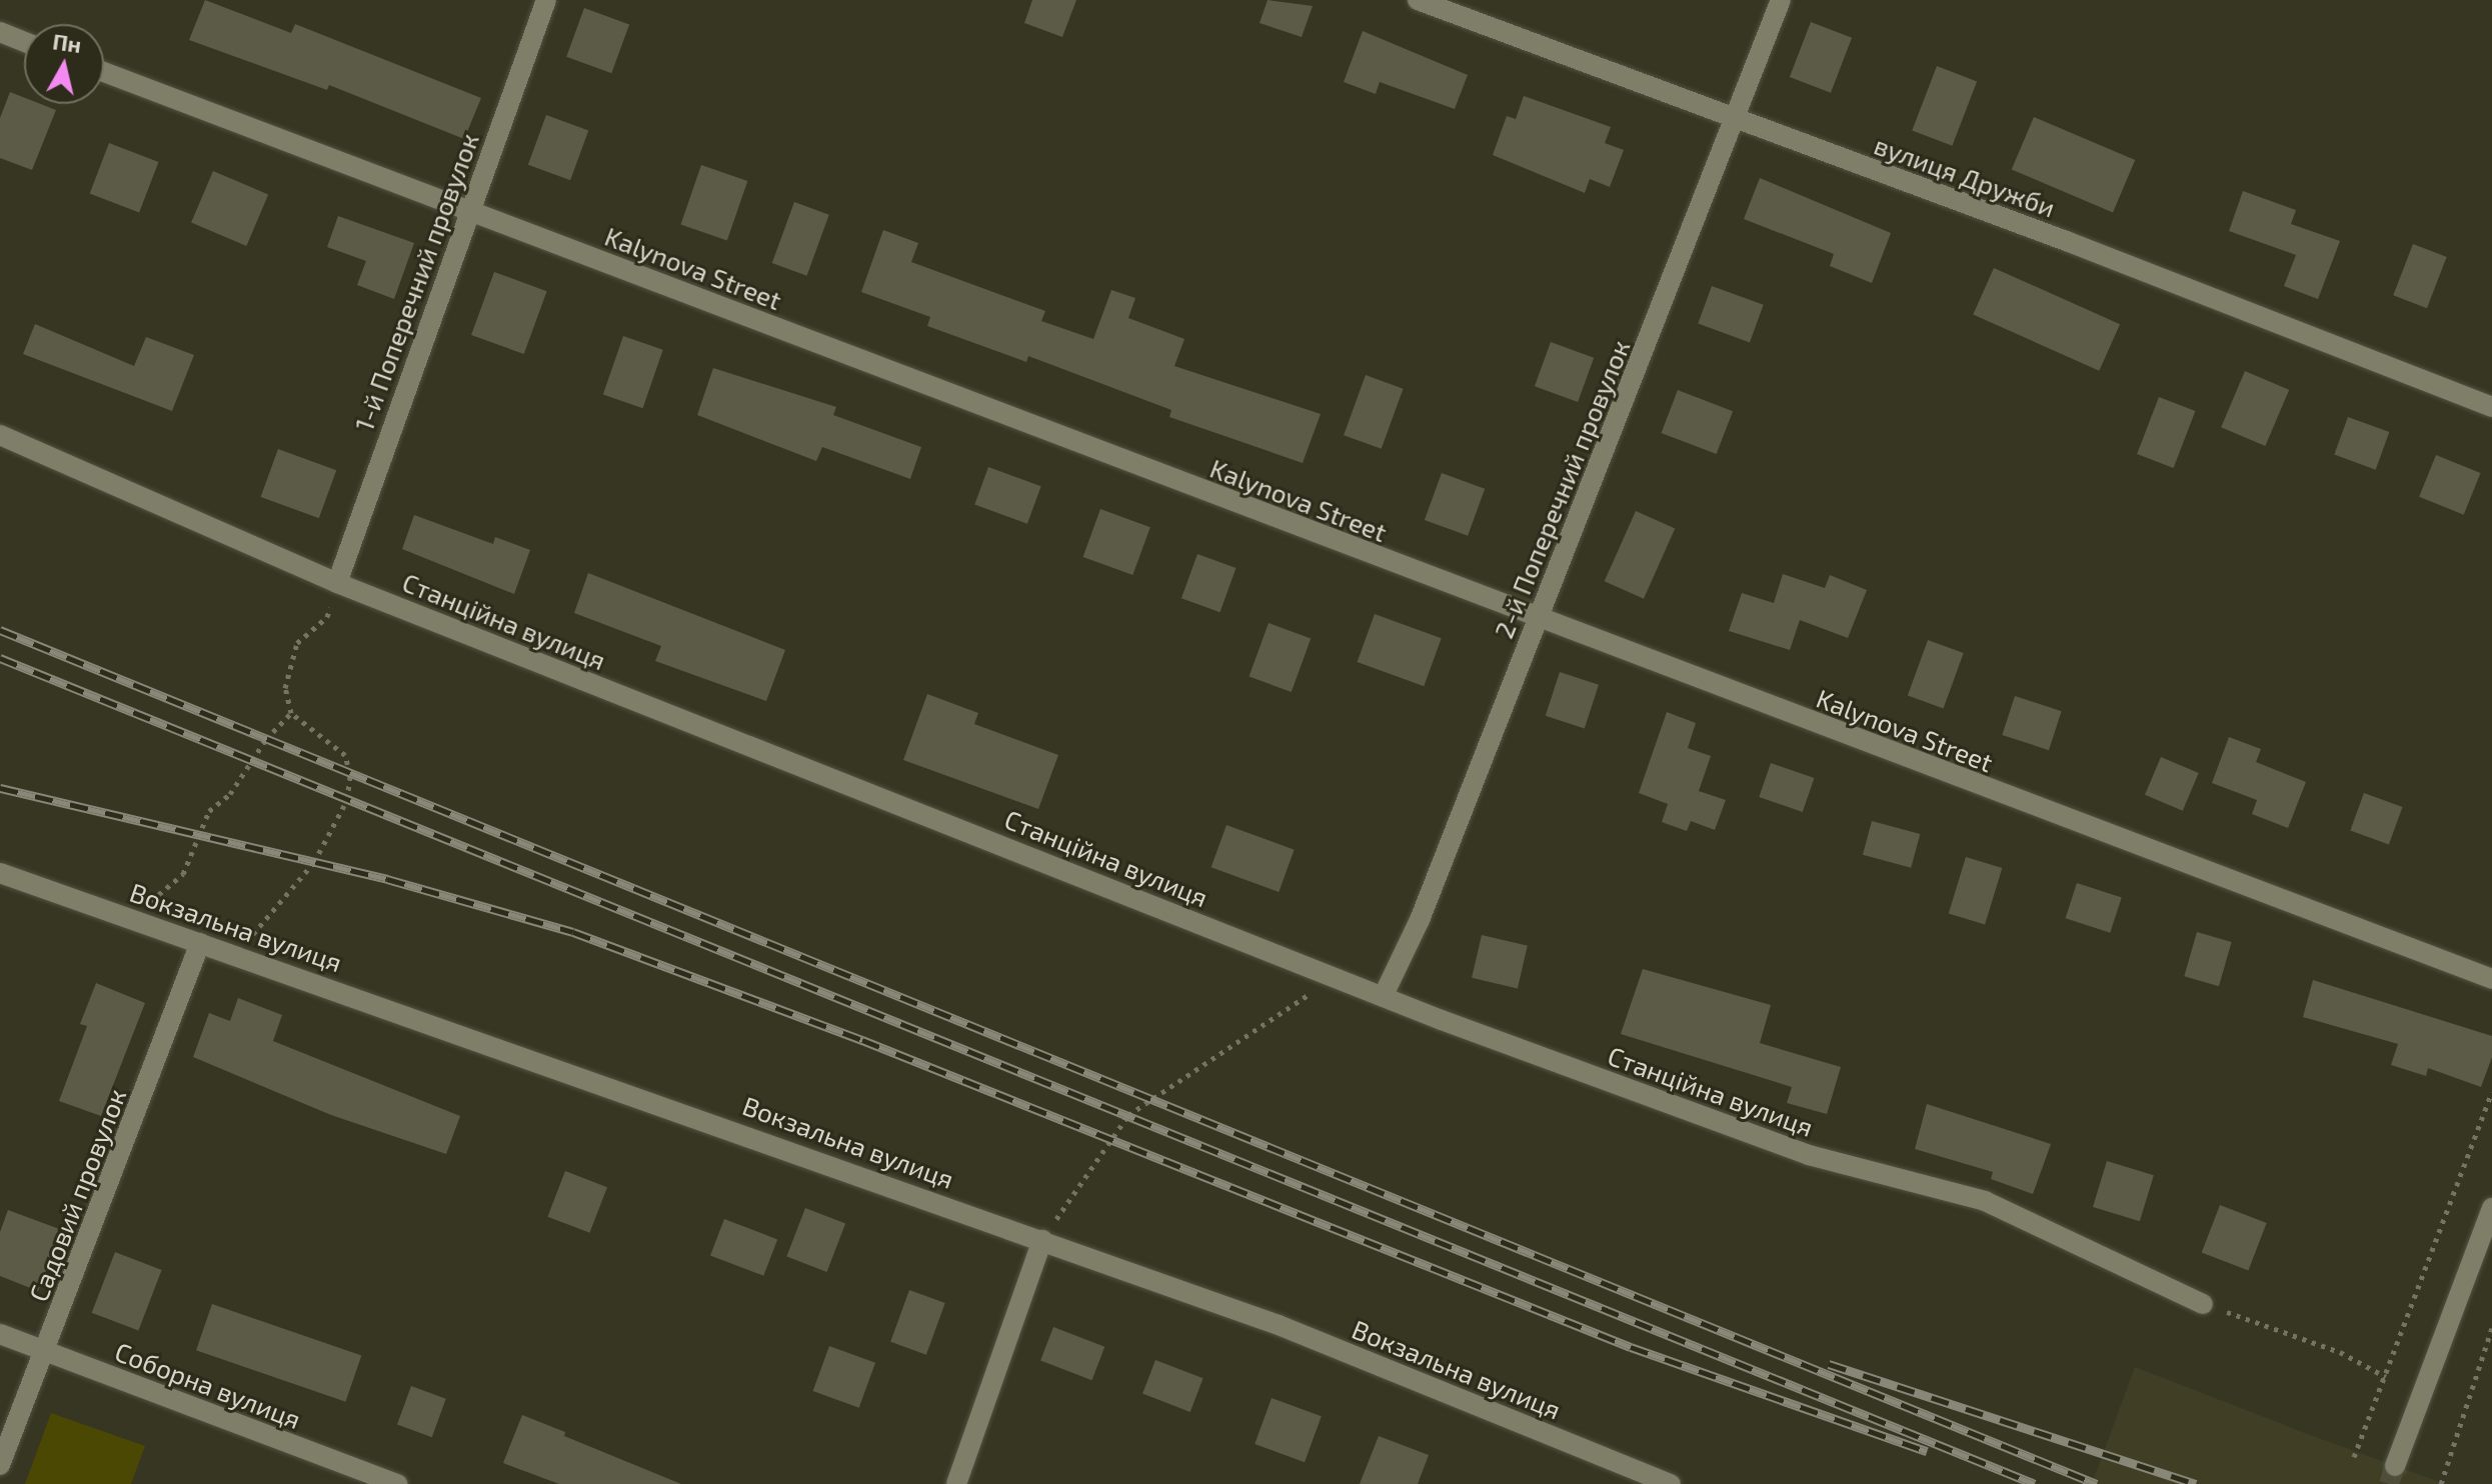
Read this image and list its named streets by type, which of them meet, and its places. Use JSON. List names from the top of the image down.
{
  "streets": {
    "street": [
      "вулиця Дружби",
      "Kalynova Street",
      "1-й Поперечний провулок",
      "2-й Поперечний провулок",
      "Станційна вулиця",
      "Вокзальна вулиця",
      "Садовий провулок",
      "Соборна вулиця"
    ]
  },
  "crossings": [
    ["вулиця Дружби", "2-й Поперечний провулок"],
    ["Kalynova Street", "1-й Поперечний провулок"],
    ["Kalynova Street", "2-й Поперечний провулок"],
    ["1-й Поперечний провулок", "Станційна вулиця"],
    ["2-й Поперечний провулок", "Станційна вулиця"],
    ["Вокзальна вулиця", "Садовий провулок"],
    ["Садовий провулок", "Соборна вулиця"]
  ],
  "north": "top"
}
